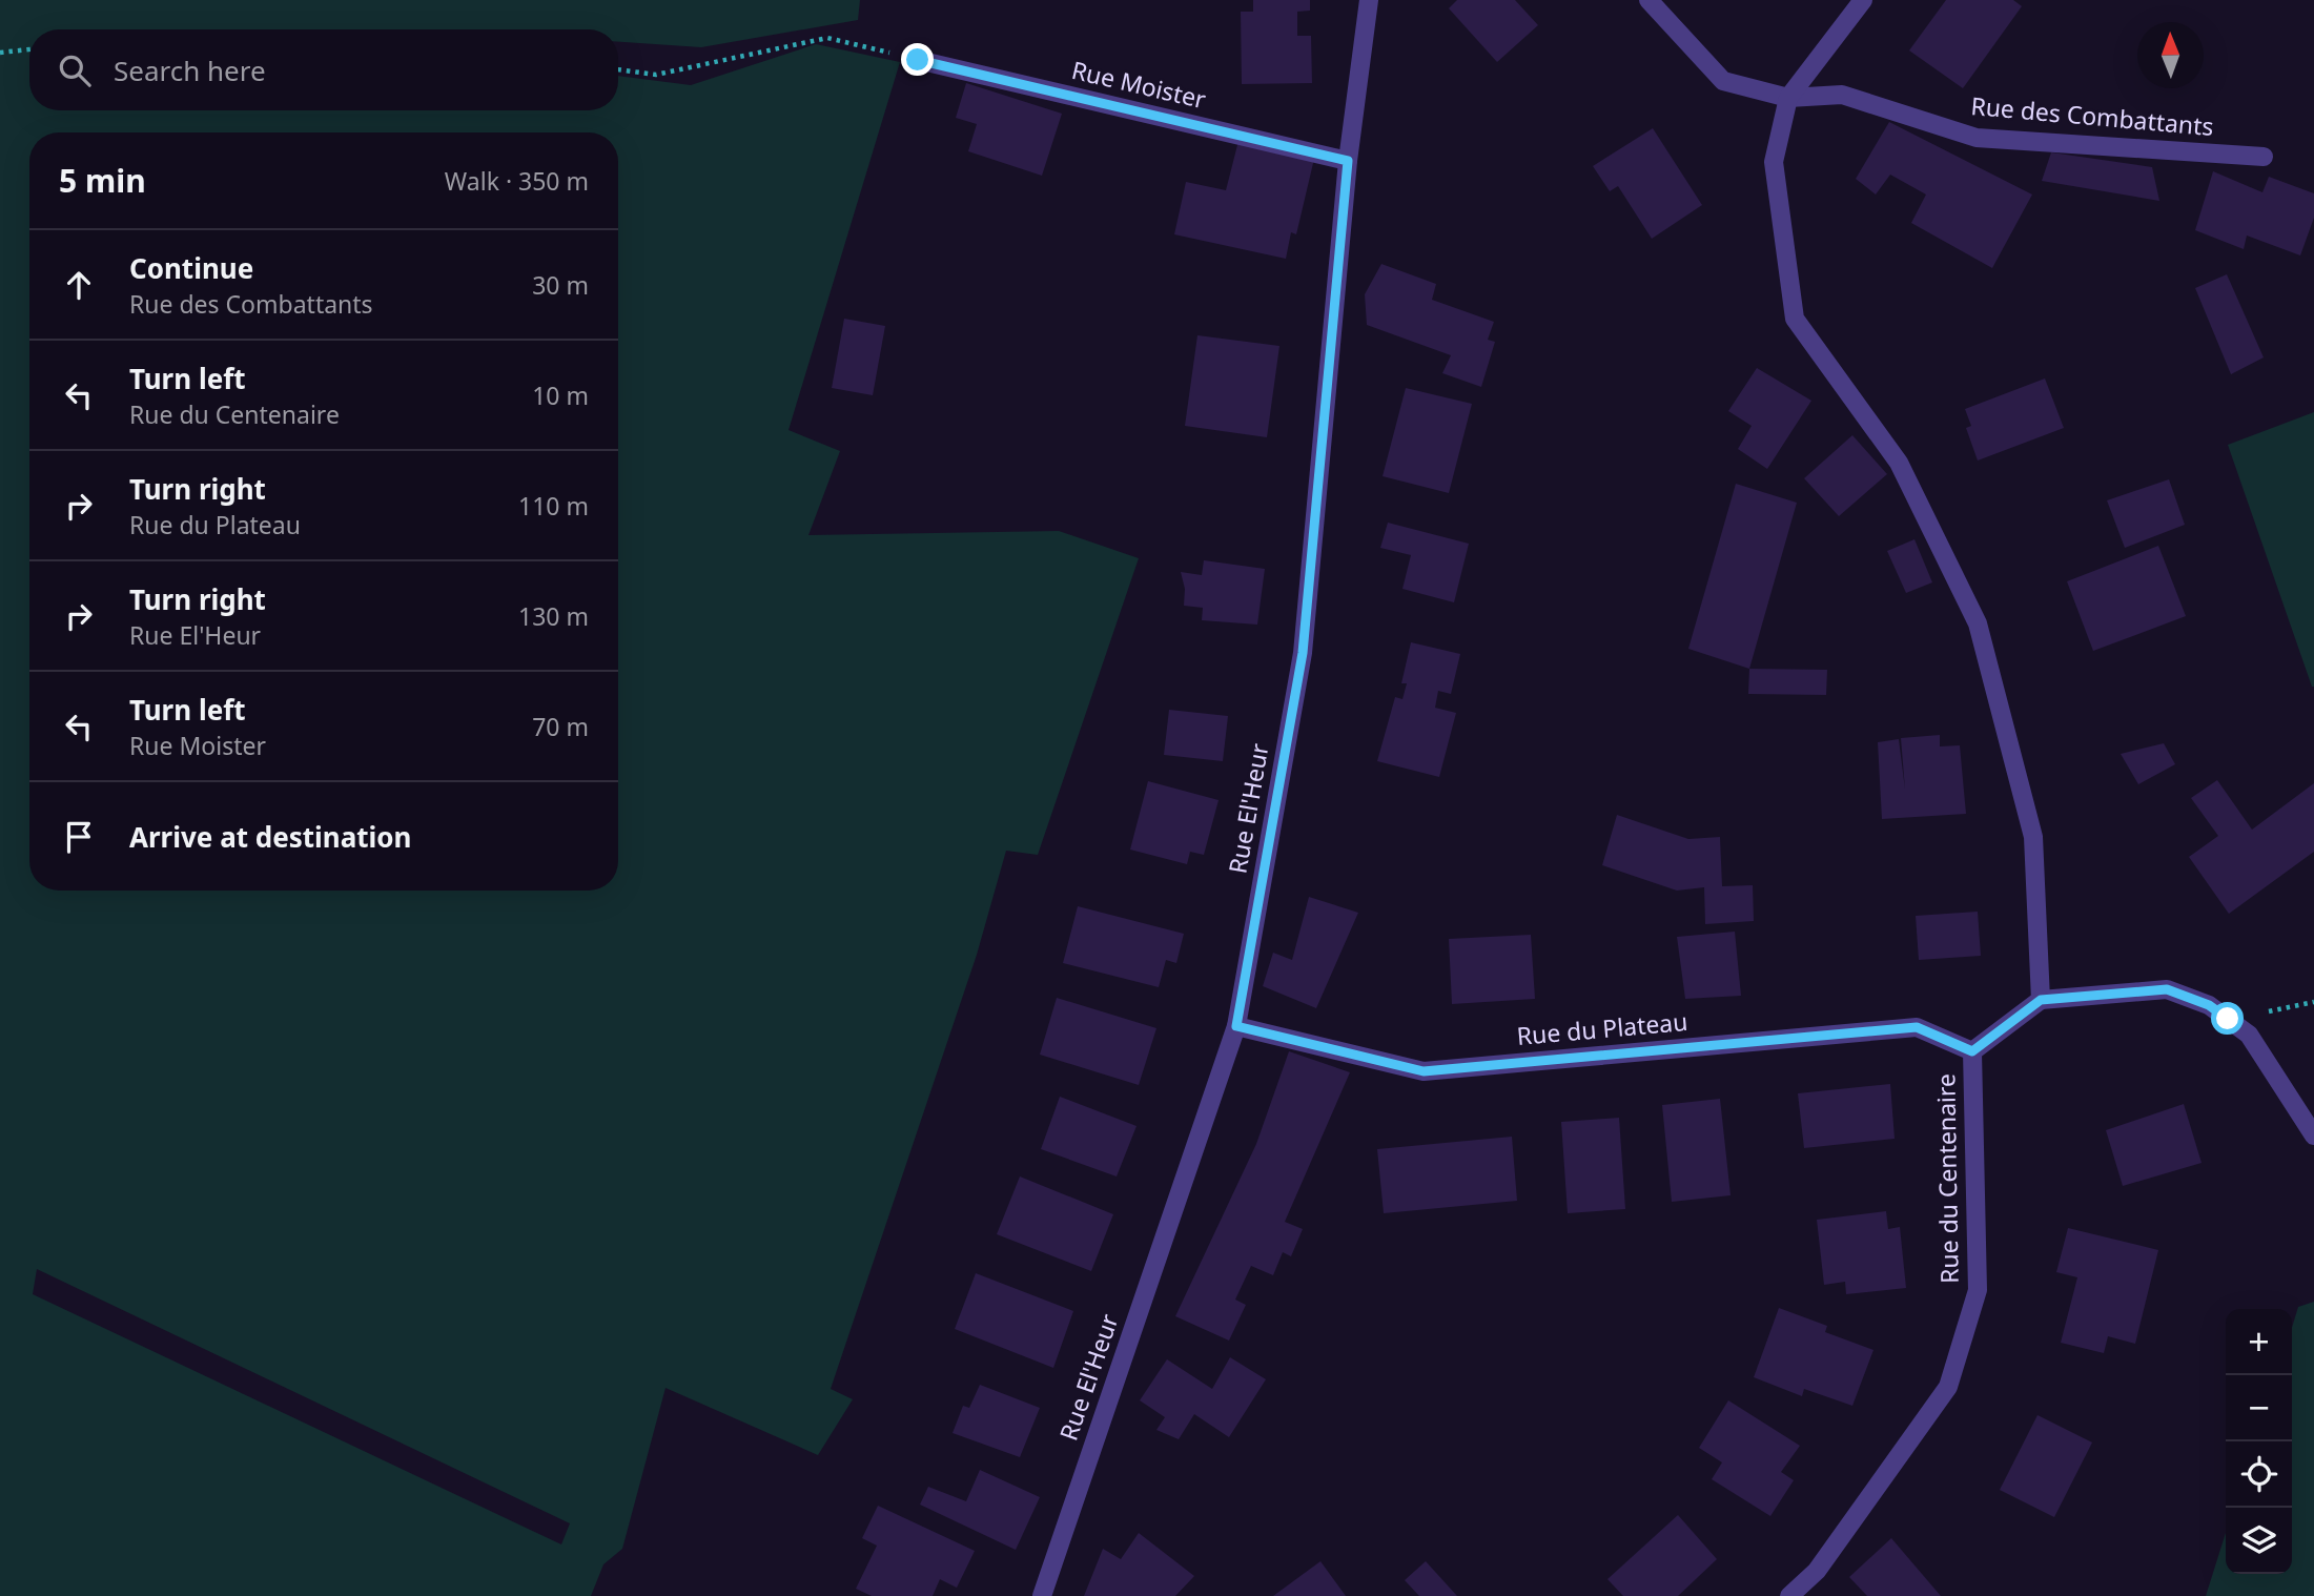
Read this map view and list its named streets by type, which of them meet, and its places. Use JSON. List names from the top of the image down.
{
  "streets": {
    "street": [
      "Rue Moister",
      "Rue des Combattants",
      "Rue El'Heur",
      "Rue du Plateau",
      "Rue du Centenaire"
    ]
  },
  "crossings": [
    ["Rue Moister", "Rue El'Heur"],
    ["Rue El'Heur", "Rue du Plateau"],
    ["Rue du Plateau", "Rue du Centenaire"]
  ],
  "north": "top",
  "page": {
    "search": "Search here",
    "heading": ["5 min", "Walk · 350 m"],
    "list": [
      ["Continue", "Rue des Combattants", "30 m"],
      ["Turn left", "Rue du Centenaire", "10 m"],
      ["Turn right", "Rue du Plateau", "110 m"],
      ["Turn right", "Rue El'Heur", "130 m"],
      ["Turn left", "Rue Moister", "70 m"],
      "Arrive at destination"
    ],
    "map_buttons": ["+", "−"]
  }
}
